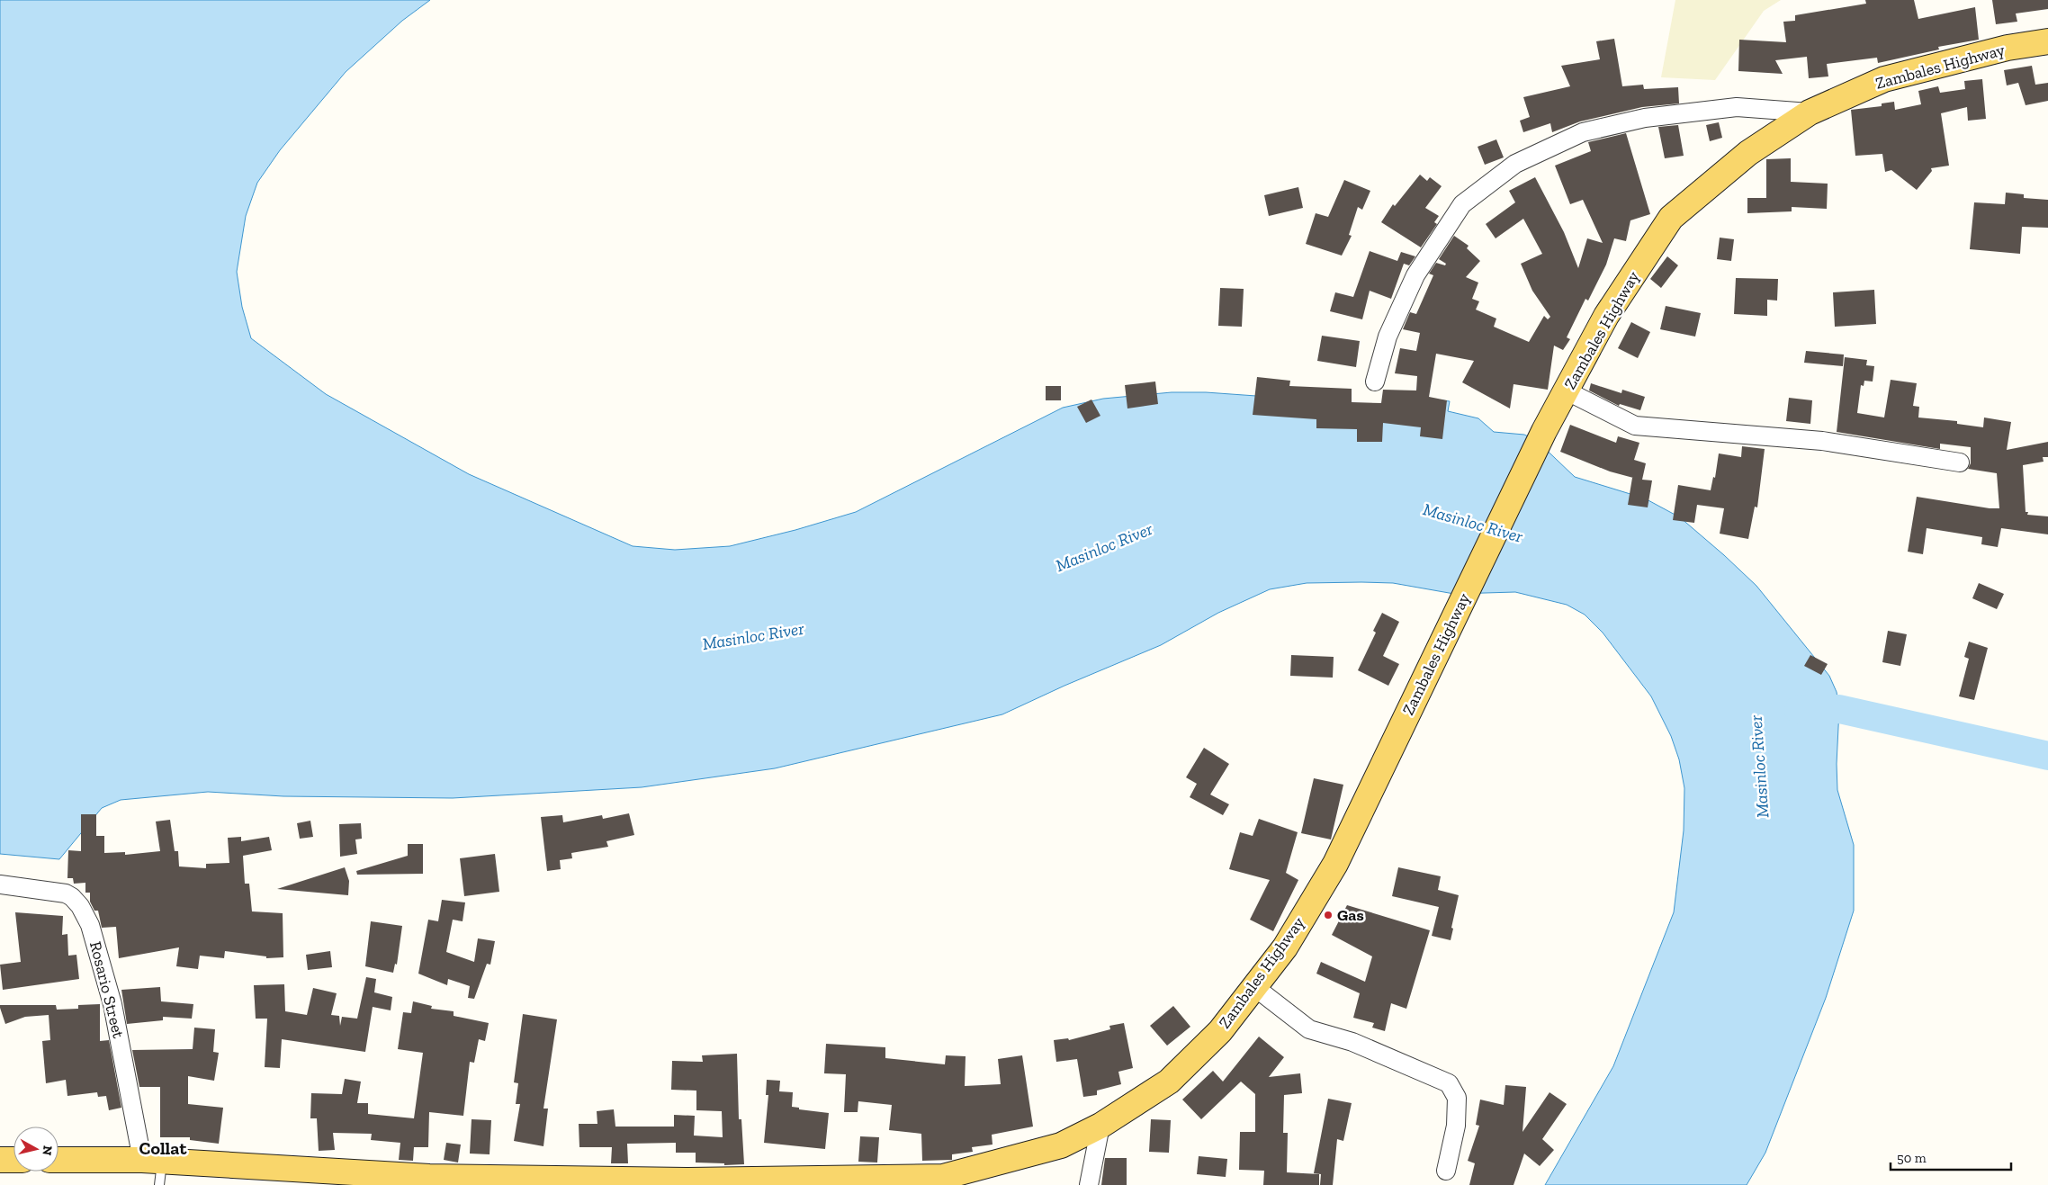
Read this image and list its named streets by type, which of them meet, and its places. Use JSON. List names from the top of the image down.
{
  "streets": {
    "main road": ["Zambales Highway"],
    "street": ["Rosario Street"]
  },
  "crossings": [
    ["Zambales Highway", "Rosario Street"]
  ],
  "districts": ["Collat"],
  "water": ["Masinloc River"],
  "places": ["Gas"],
  "scale_bar": "50 m",
  "north": "right"
}
